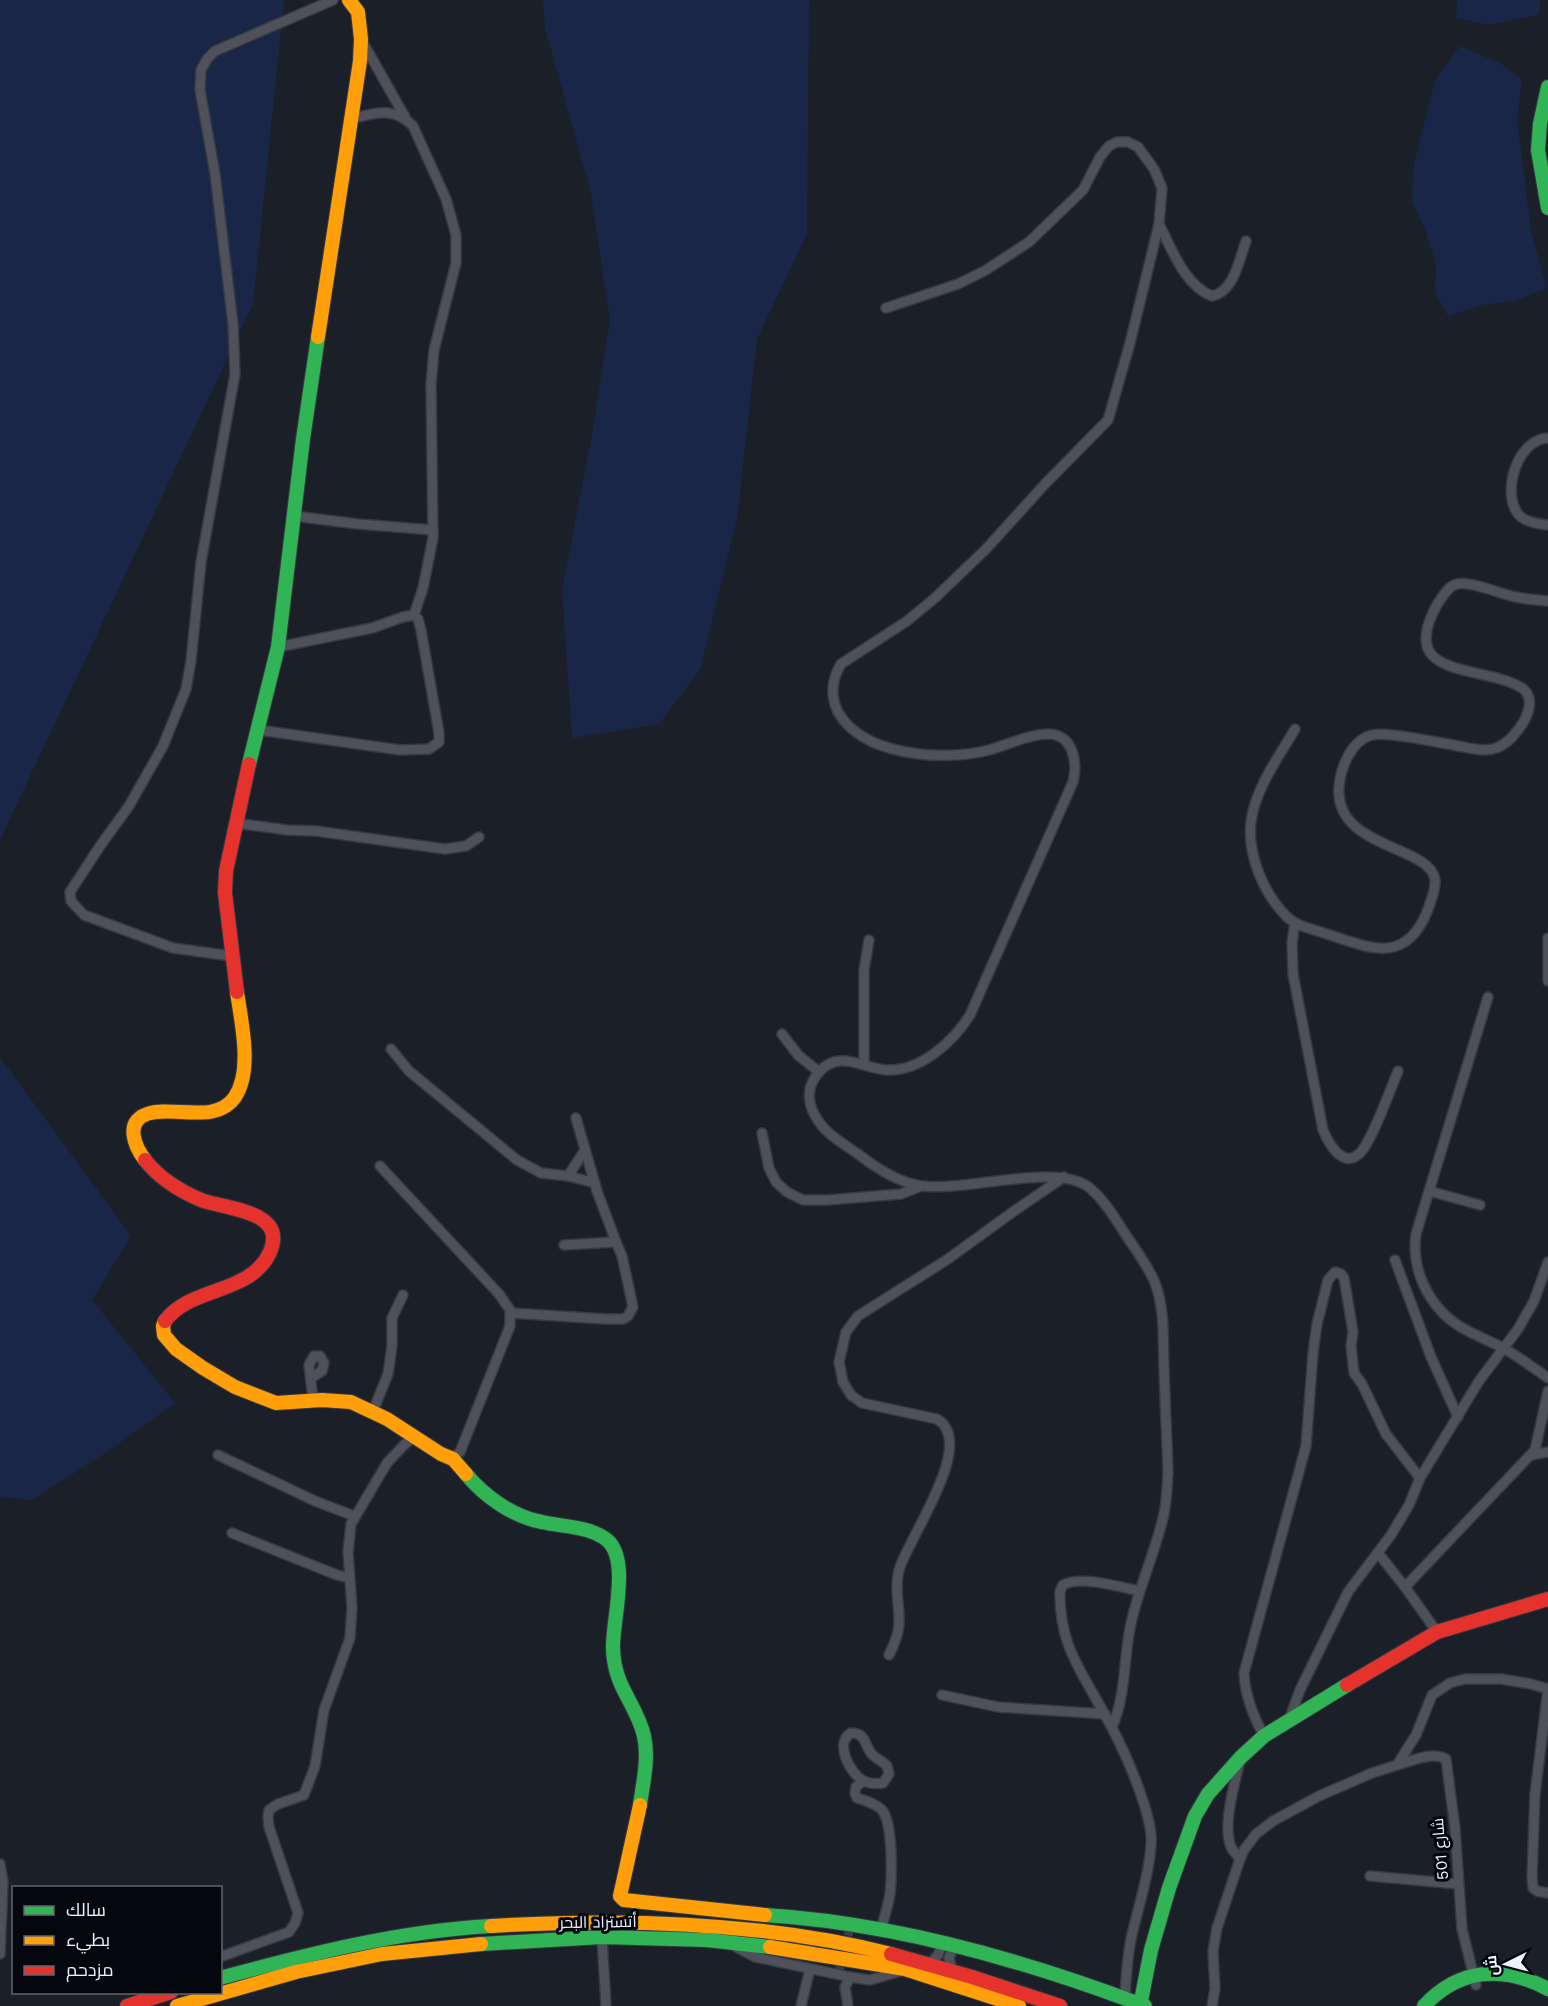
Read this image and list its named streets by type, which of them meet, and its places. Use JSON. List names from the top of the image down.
{
  "streets": {
    "main road": ["أتستراد البحر"],
    "street": ["شارع 501"]
  },
  "legend": ["سالك", "بطيء", "مزدحم"],
  "north": "left"
}
